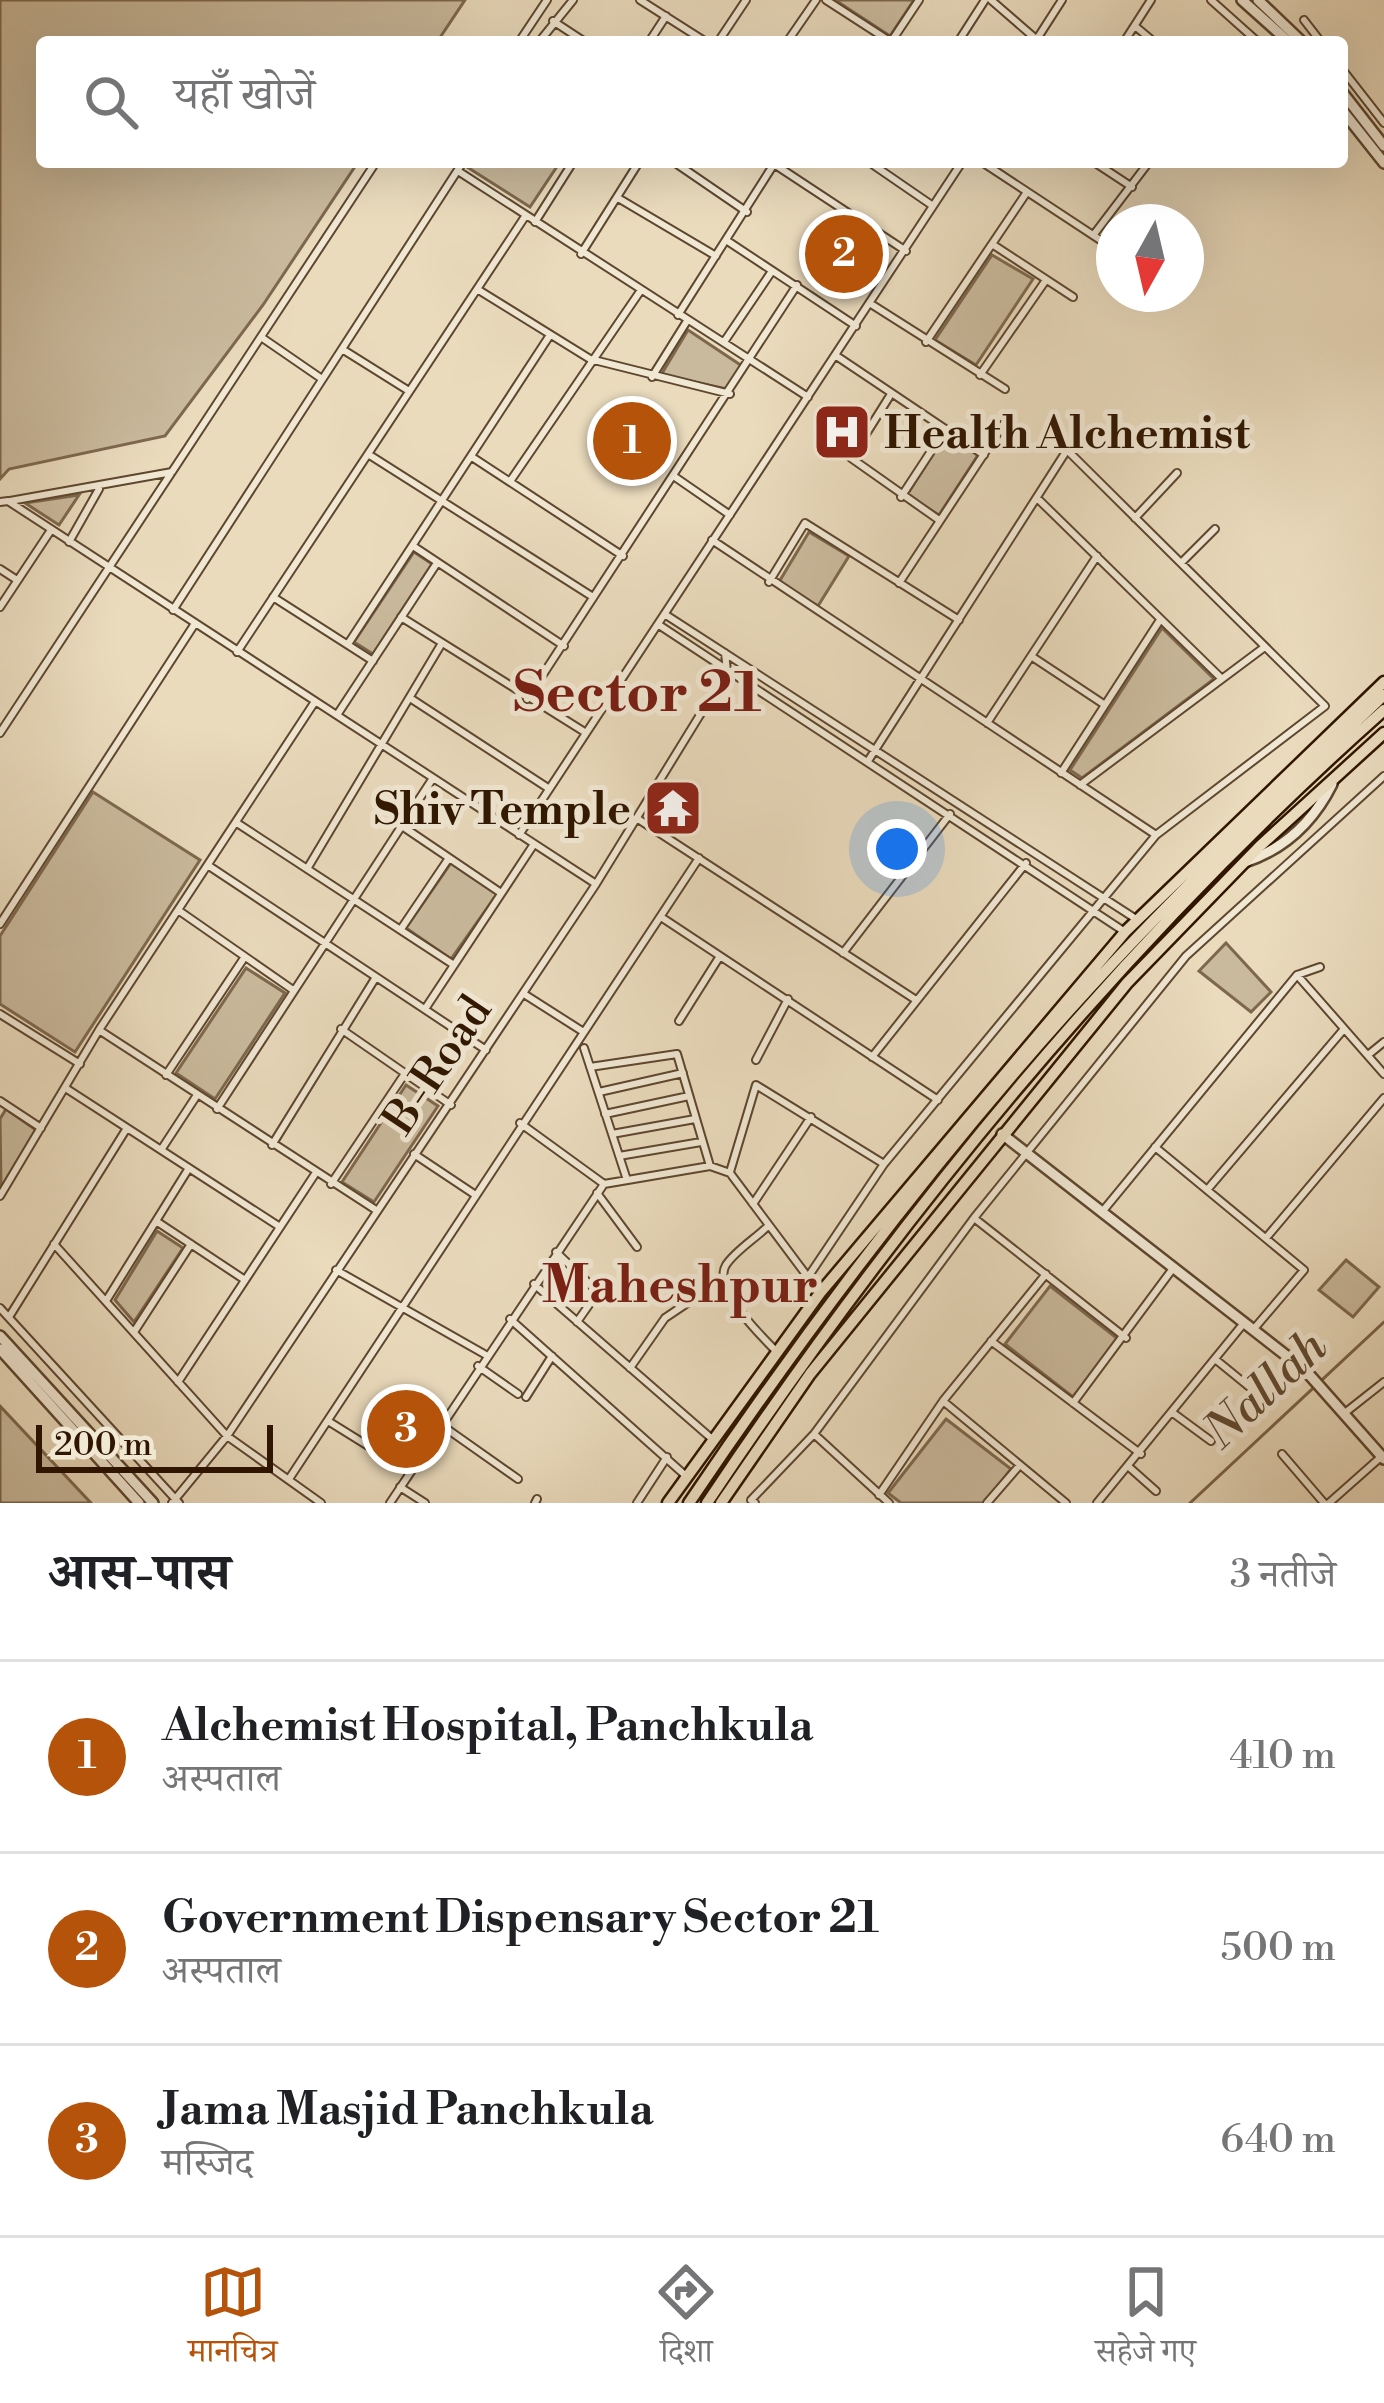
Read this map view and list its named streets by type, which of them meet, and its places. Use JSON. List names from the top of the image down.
{
  "streets": {
    "street": ["B-Road"]
  },
  "districts": ["Sector 21", "Maheshpur"],
  "water": ["Nallah"],
  "places": {
    "hospital": ["Health Alchemist"],
    "temple": ["Shiv Temple"]
  },
  "scale_bar": "200 m",
  "north": "bottom",
  "page": {
    "search": "यहाँ खोजें",
    "pins": ["2", "1", "3"],
    "scale": "200 m",
    "heading": ["आस-पास", "3 नतीजे"],
    "list": [
      {
        "mark": "1",
        "name": "Alchemist Hospital, Panchkula",
        "note": "अस्पताल",
        "value": "410 m"
      },
      {
        "mark": "2",
        "name": "Government Dispensary Sector 21",
        "note": "अस्पताल",
        "value": "500 m"
      },
      {
        "mark": "3",
        "name": "Jama Masjid Panchkula",
        "note": "मस्जिद",
        "value": "640 m"
      }
    ],
    "nav": ["मानचित्र", "दिशा", "सहेजे गए"]
  }
}
